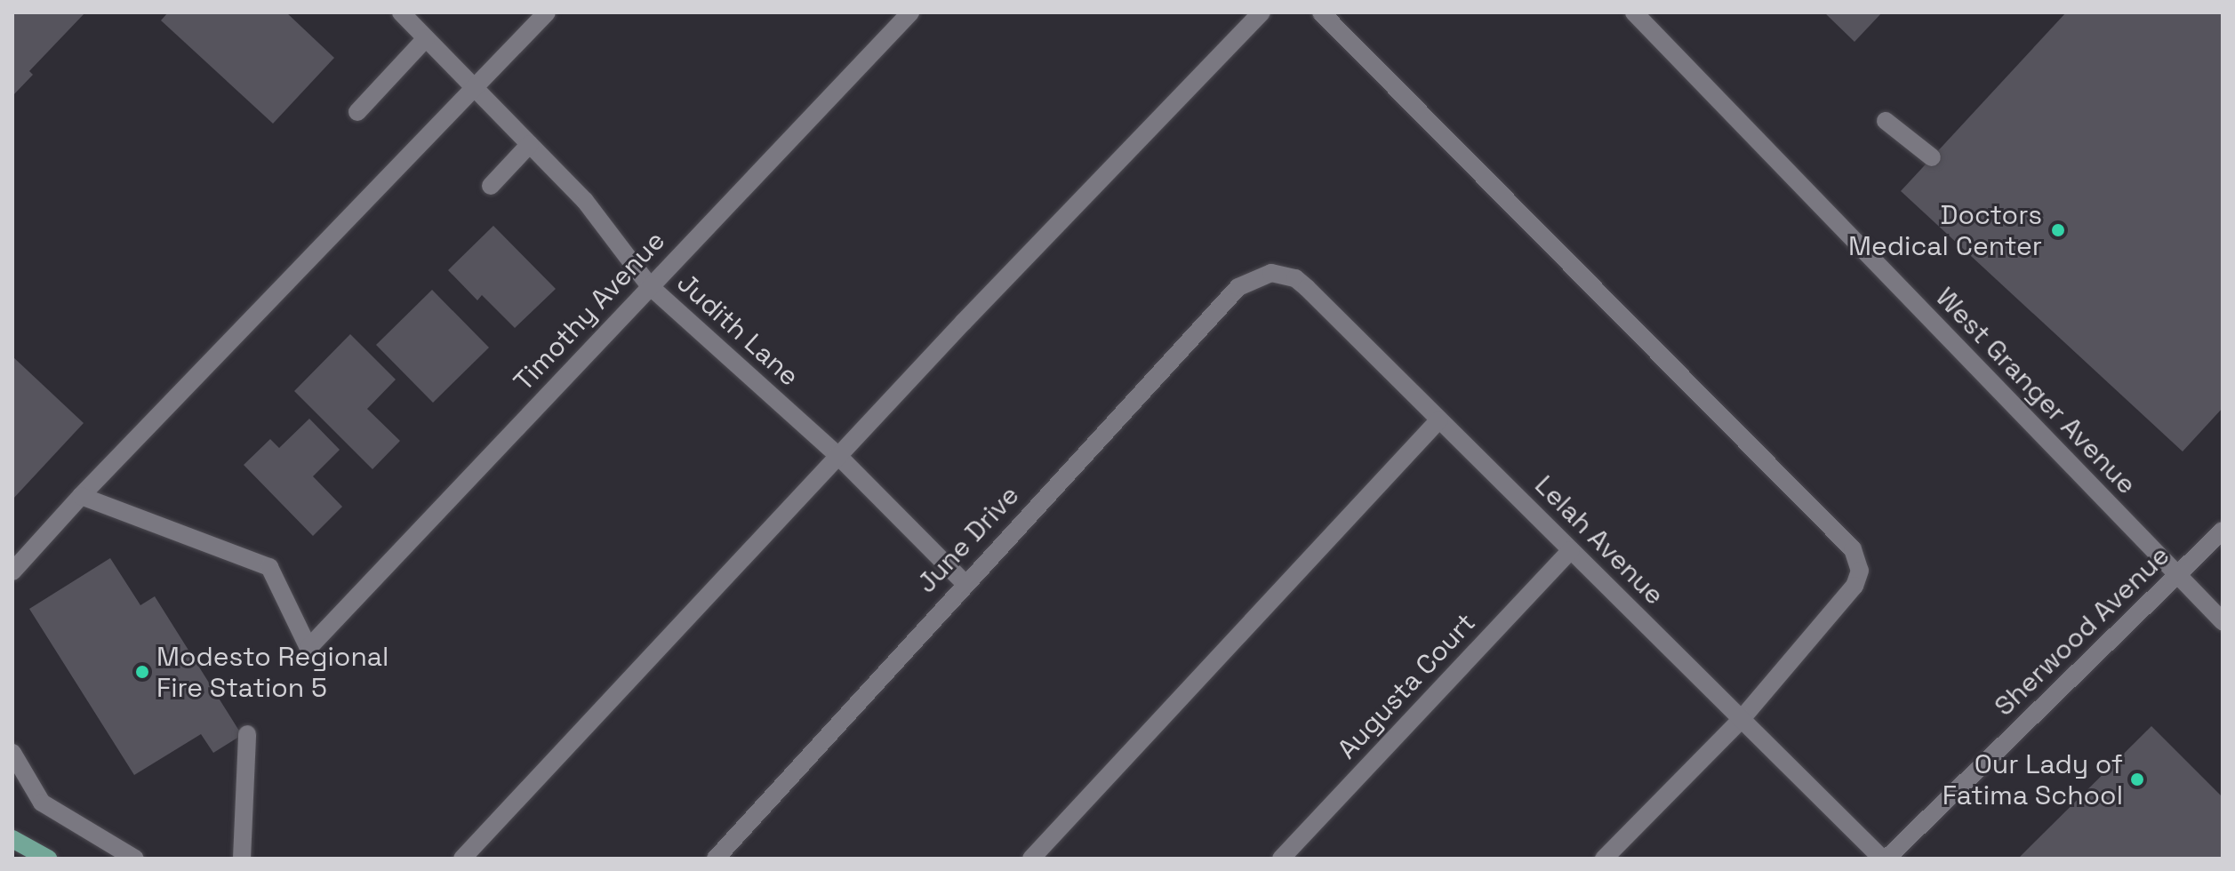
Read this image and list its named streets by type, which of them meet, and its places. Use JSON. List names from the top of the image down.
{
  "streets": {
    "street": [
      "Timothy Avenue",
      "Judith Lane",
      "West Granger Avenue",
      "June Drive",
      "Lelah Avenue",
      "Sherwood Avenue",
      "Augusta Court"
    ]
  },
  "crossings": [
    ["Timothy Avenue", "Judith Lane"],
    ["Judith Lane", "June Drive"],
    ["West Granger Avenue", "Sherwood Avenue"],
    ["June Drive", "Lelah Avenue"],
    ["Lelah Avenue", "Sherwood Avenue"],
    ["Lelah Avenue", "Augusta Court"]
  ],
  "places": ["Doctors Medical Center", "Modesto Regional Fire Station 5", "Our Lady of Fatima School"]
}
